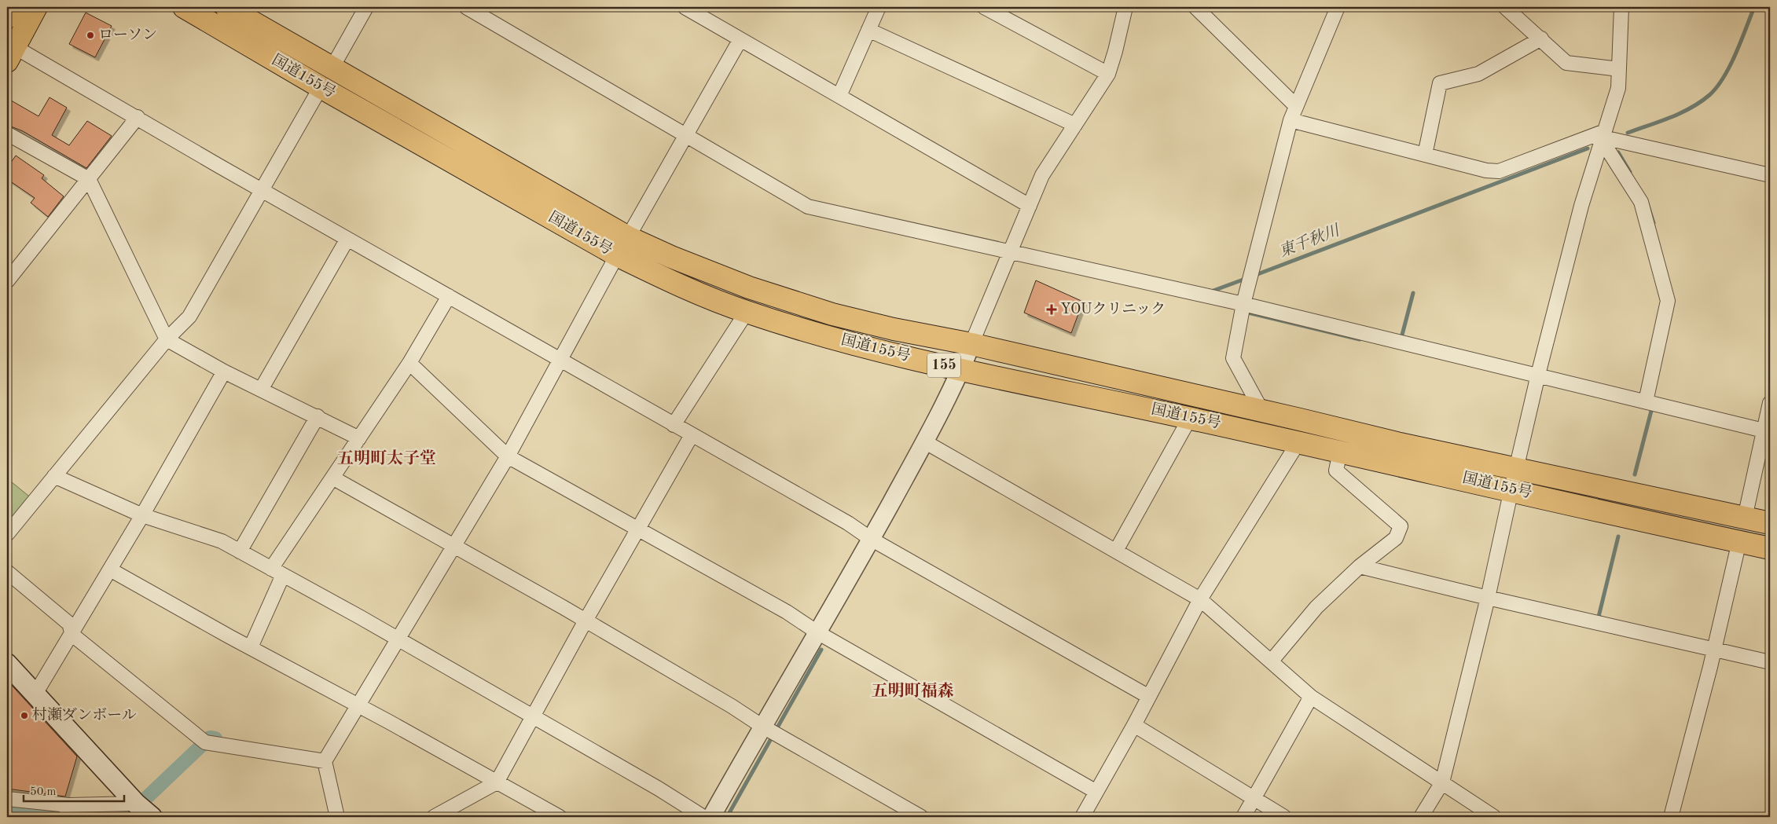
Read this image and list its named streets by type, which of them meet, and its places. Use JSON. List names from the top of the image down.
{
  "streets": {
    "main road": ["国道155号", "155"]
  },
  "districts": ["五明町太子堂", "五明町福森"],
  "water": ["東千秋川"],
  "places": {
    "other": ["ローソン", "村瀬ダンボール"],
    "health": ["YOUクリニック"]
  },
  "scale_bar": "50 m"
}
